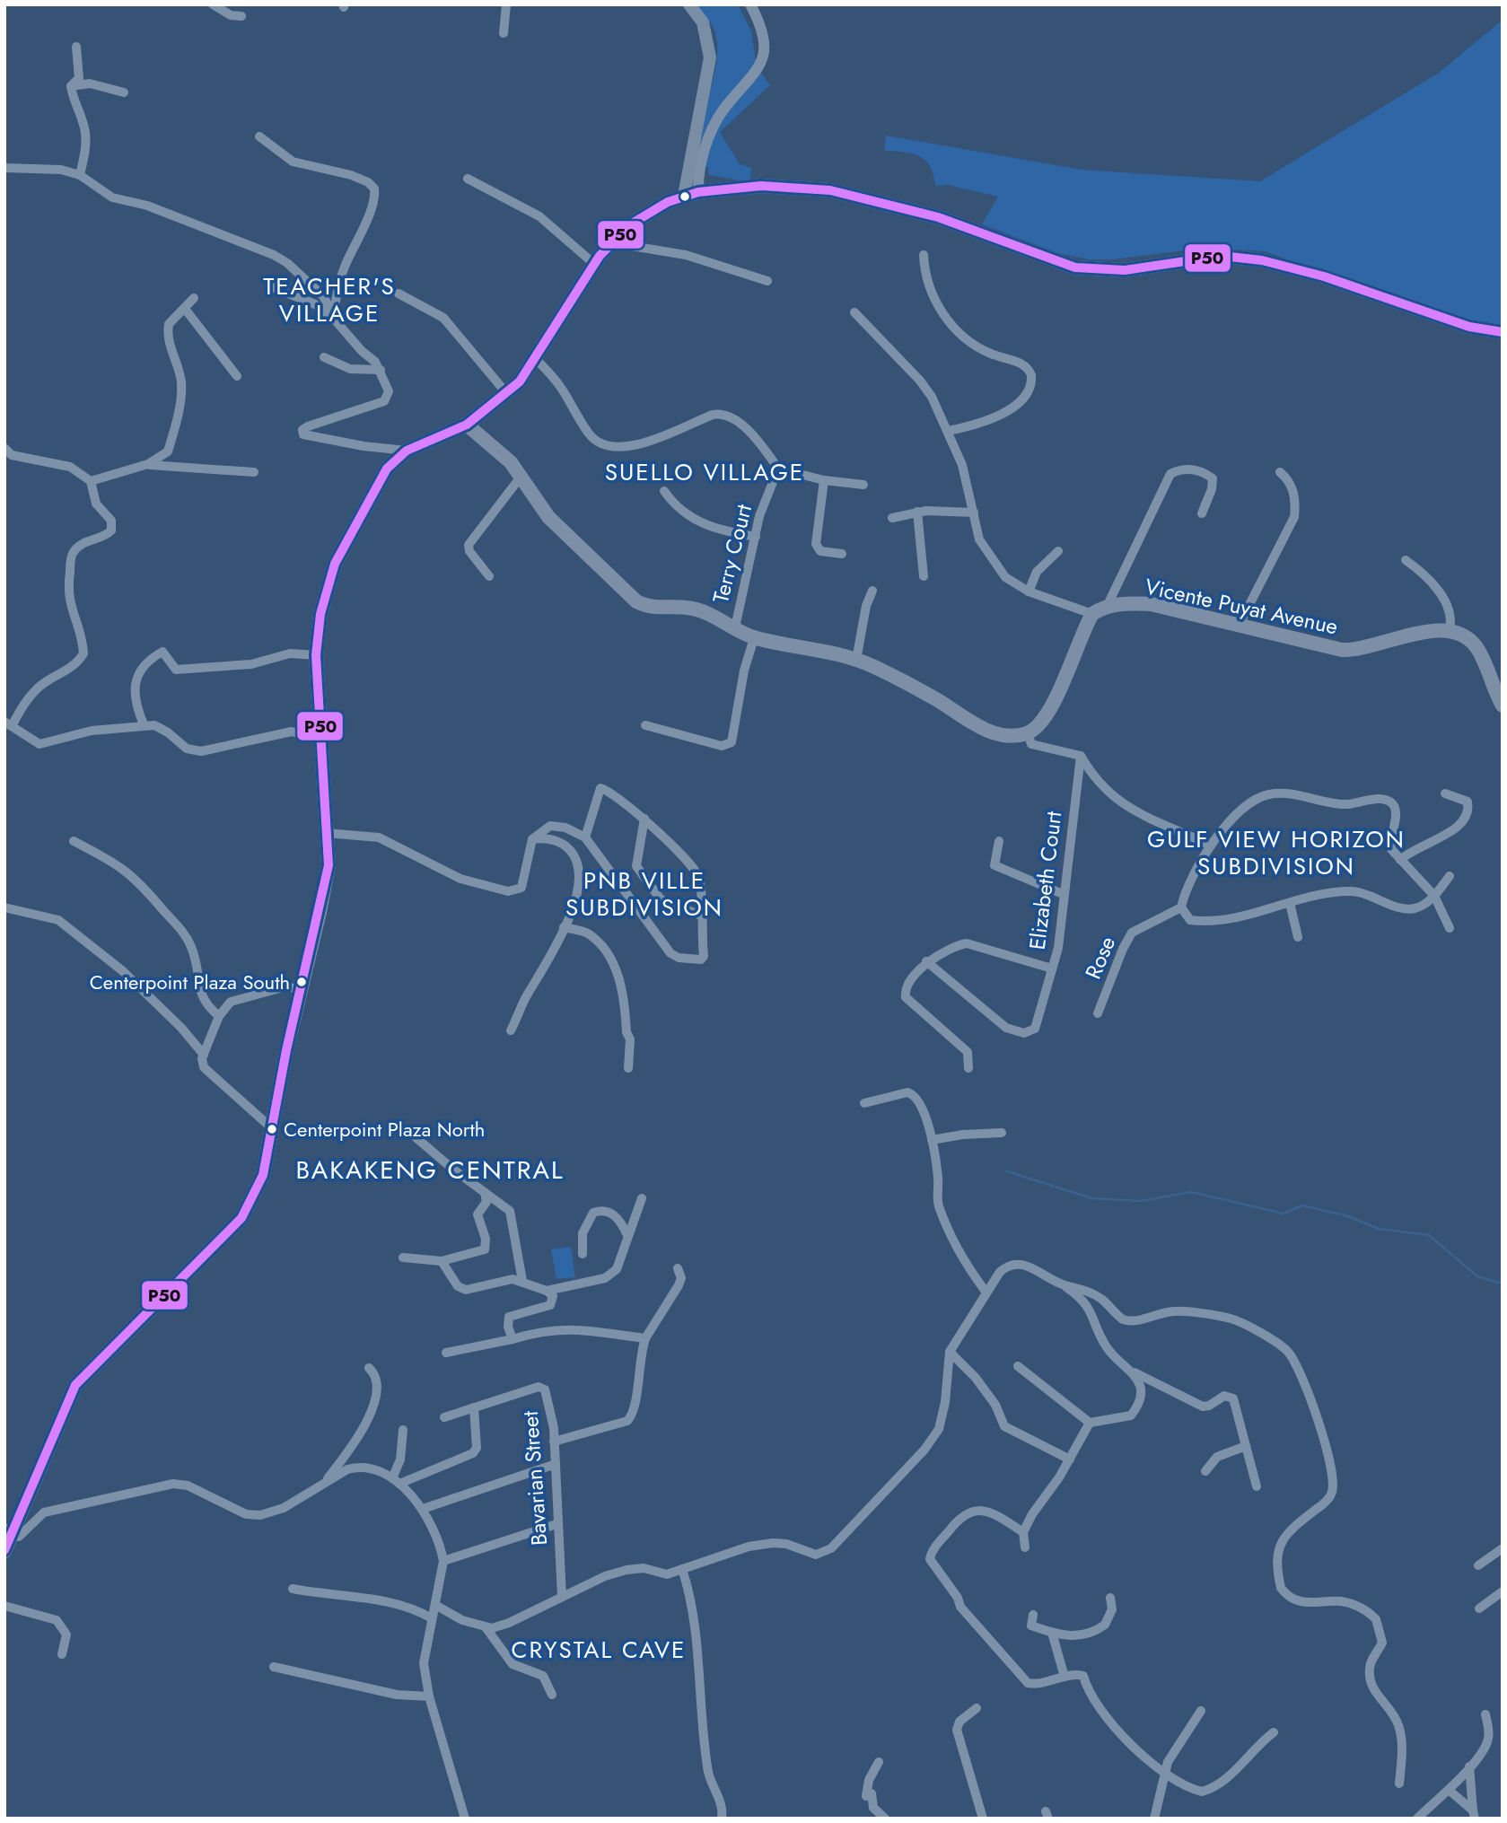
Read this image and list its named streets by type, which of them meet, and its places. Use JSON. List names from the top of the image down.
{
  "streets": {
    "main road": ["Vicente Puyat Avenue"],
    "street": [
      "Terry Court",
      "Elizabeth Court",
      "Rose",
      "Bavarian Street"
    ]
  },
  "districts": [
    "TEACHER'S VILLAGE",
    "SUELLO VILLAGE",
    "GULF VIEW HORIZON SUBDIVISION",
    "PNB VILLE SUBDIVISION",
    "BAKAKENG CENTRAL",
    "CRYSTAL CAVE"
  ],
  "places": ["Centerpoint Plaza South", "Centerpoint Plaza North"],
  "lines": ["transit line P50"]
}
